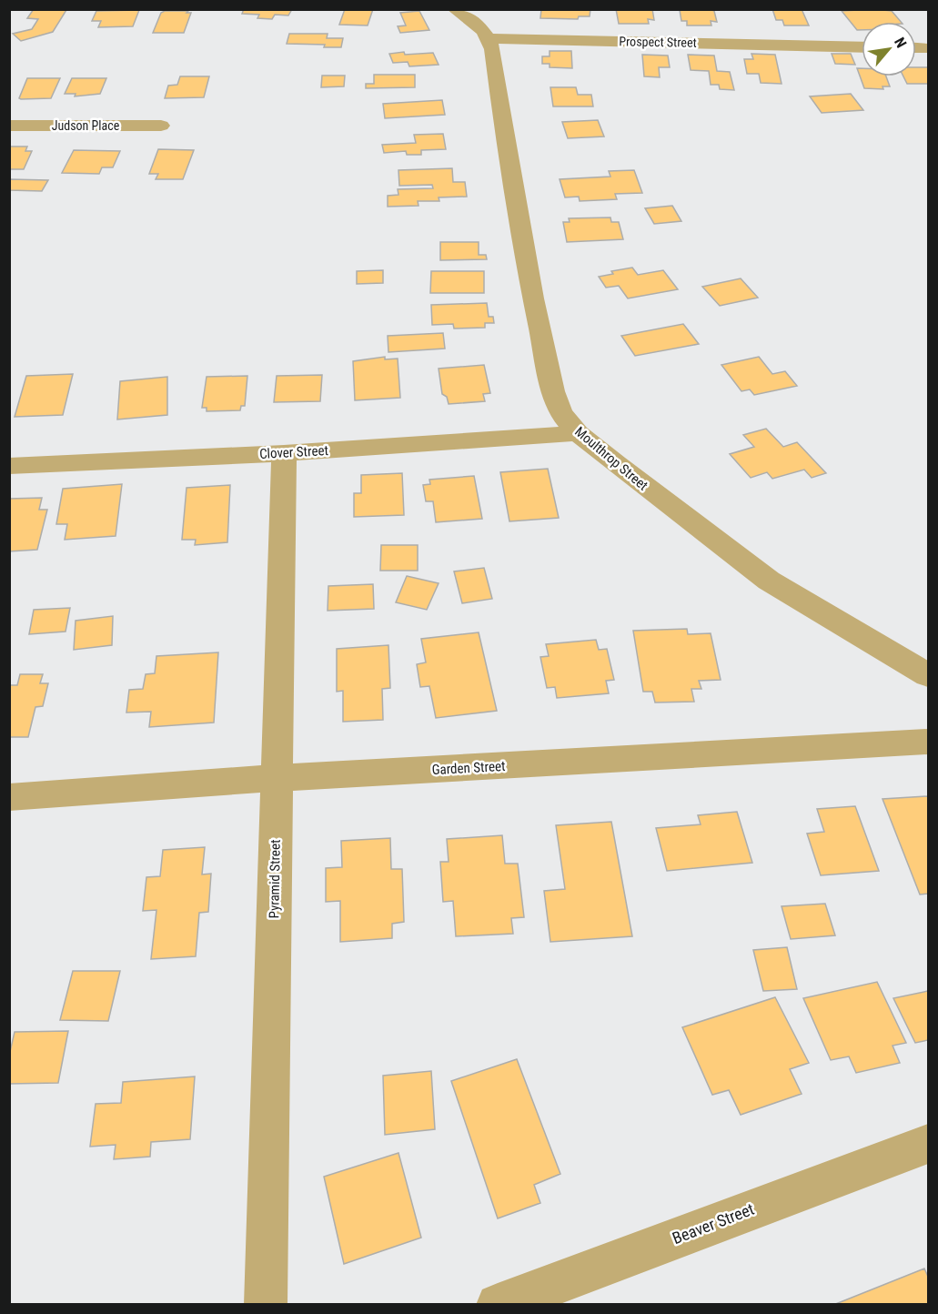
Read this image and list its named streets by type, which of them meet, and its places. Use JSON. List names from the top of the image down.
{
  "streets": {
    "street": [
      "Prospect Street",
      "Judson Place",
      "Clover Street",
      "Moulthrop Street",
      "Garden Street",
      "Pyramid Street",
      "Beaver Street"
    ]
  },
  "crossings": [
    ["Prospect Street", "Moulthrop Street"],
    ["Clover Street", "Moulthrop Street"],
    ["Clover Street", "Pyramid Street"],
    ["Garden Street", "Pyramid Street"]
  ],
  "north": "top right"
}
